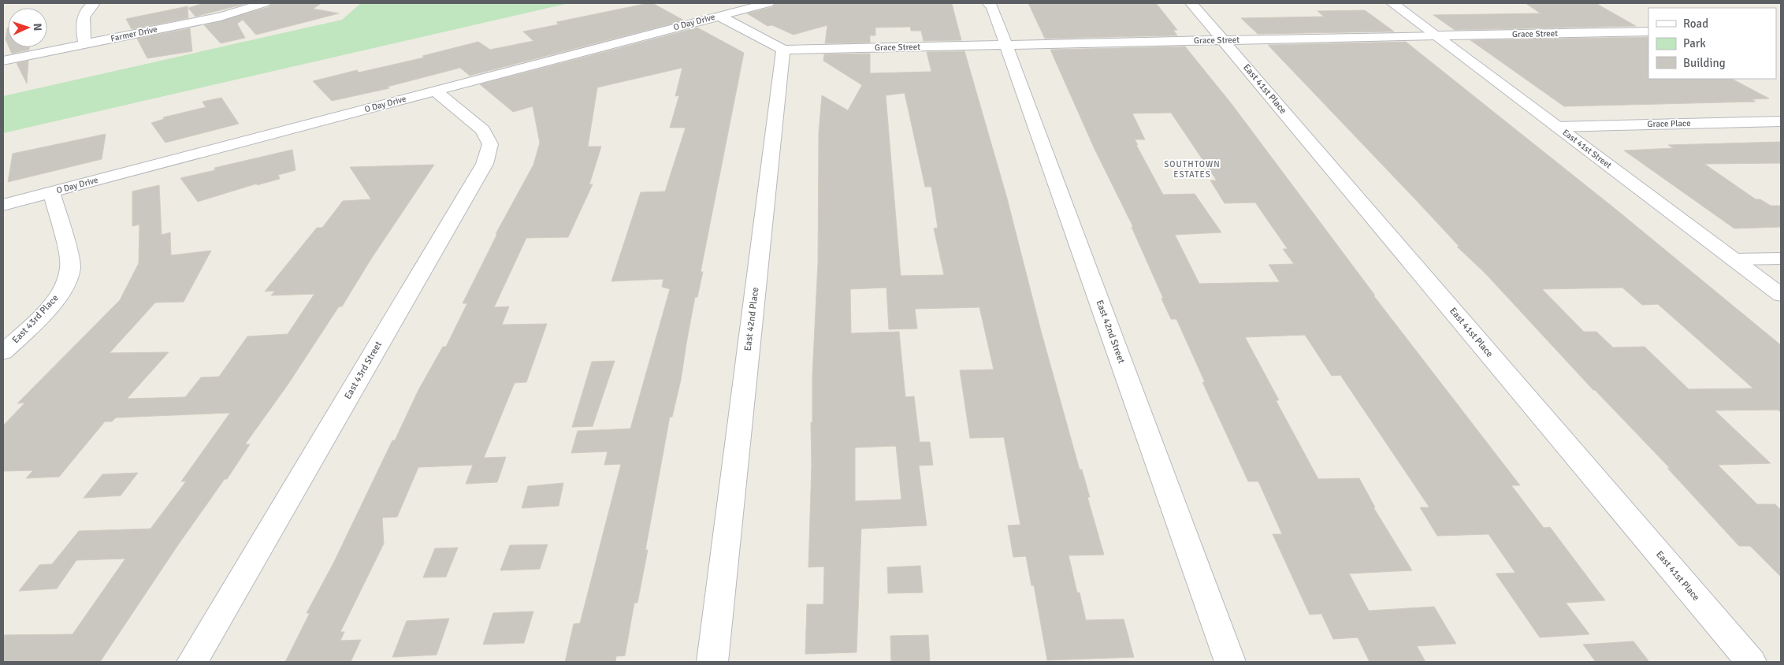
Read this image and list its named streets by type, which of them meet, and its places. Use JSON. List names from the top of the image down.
{
  "streets": {
    "street": [
      "O Day Drive",
      "Farmer Drive",
      "Grace Street",
      "East 41st Place",
      "Grace Place",
      "East 41st Street",
      "East 43rd Place",
      "East 42nd Place",
      "East 42nd Street",
      "East 43rd Street"
    ]
  },
  "crossings": [
    ["O Day Drive", "East 43rd Place"],
    ["O Day Drive", "East 43rd Street"],
    ["Grace Street", "East 41st Place"],
    ["Grace Street", "East 41st Street"],
    ["Grace Street", "East 42nd Place"],
    ["Grace Street", "East 42nd Street"],
    ["Grace Place", "East 41st Street"]
  ],
  "districts": ["SOUTHTOWN ESTATES"],
  "legend": ["Road", "Park", "Building"],
  "north": "right"
}
